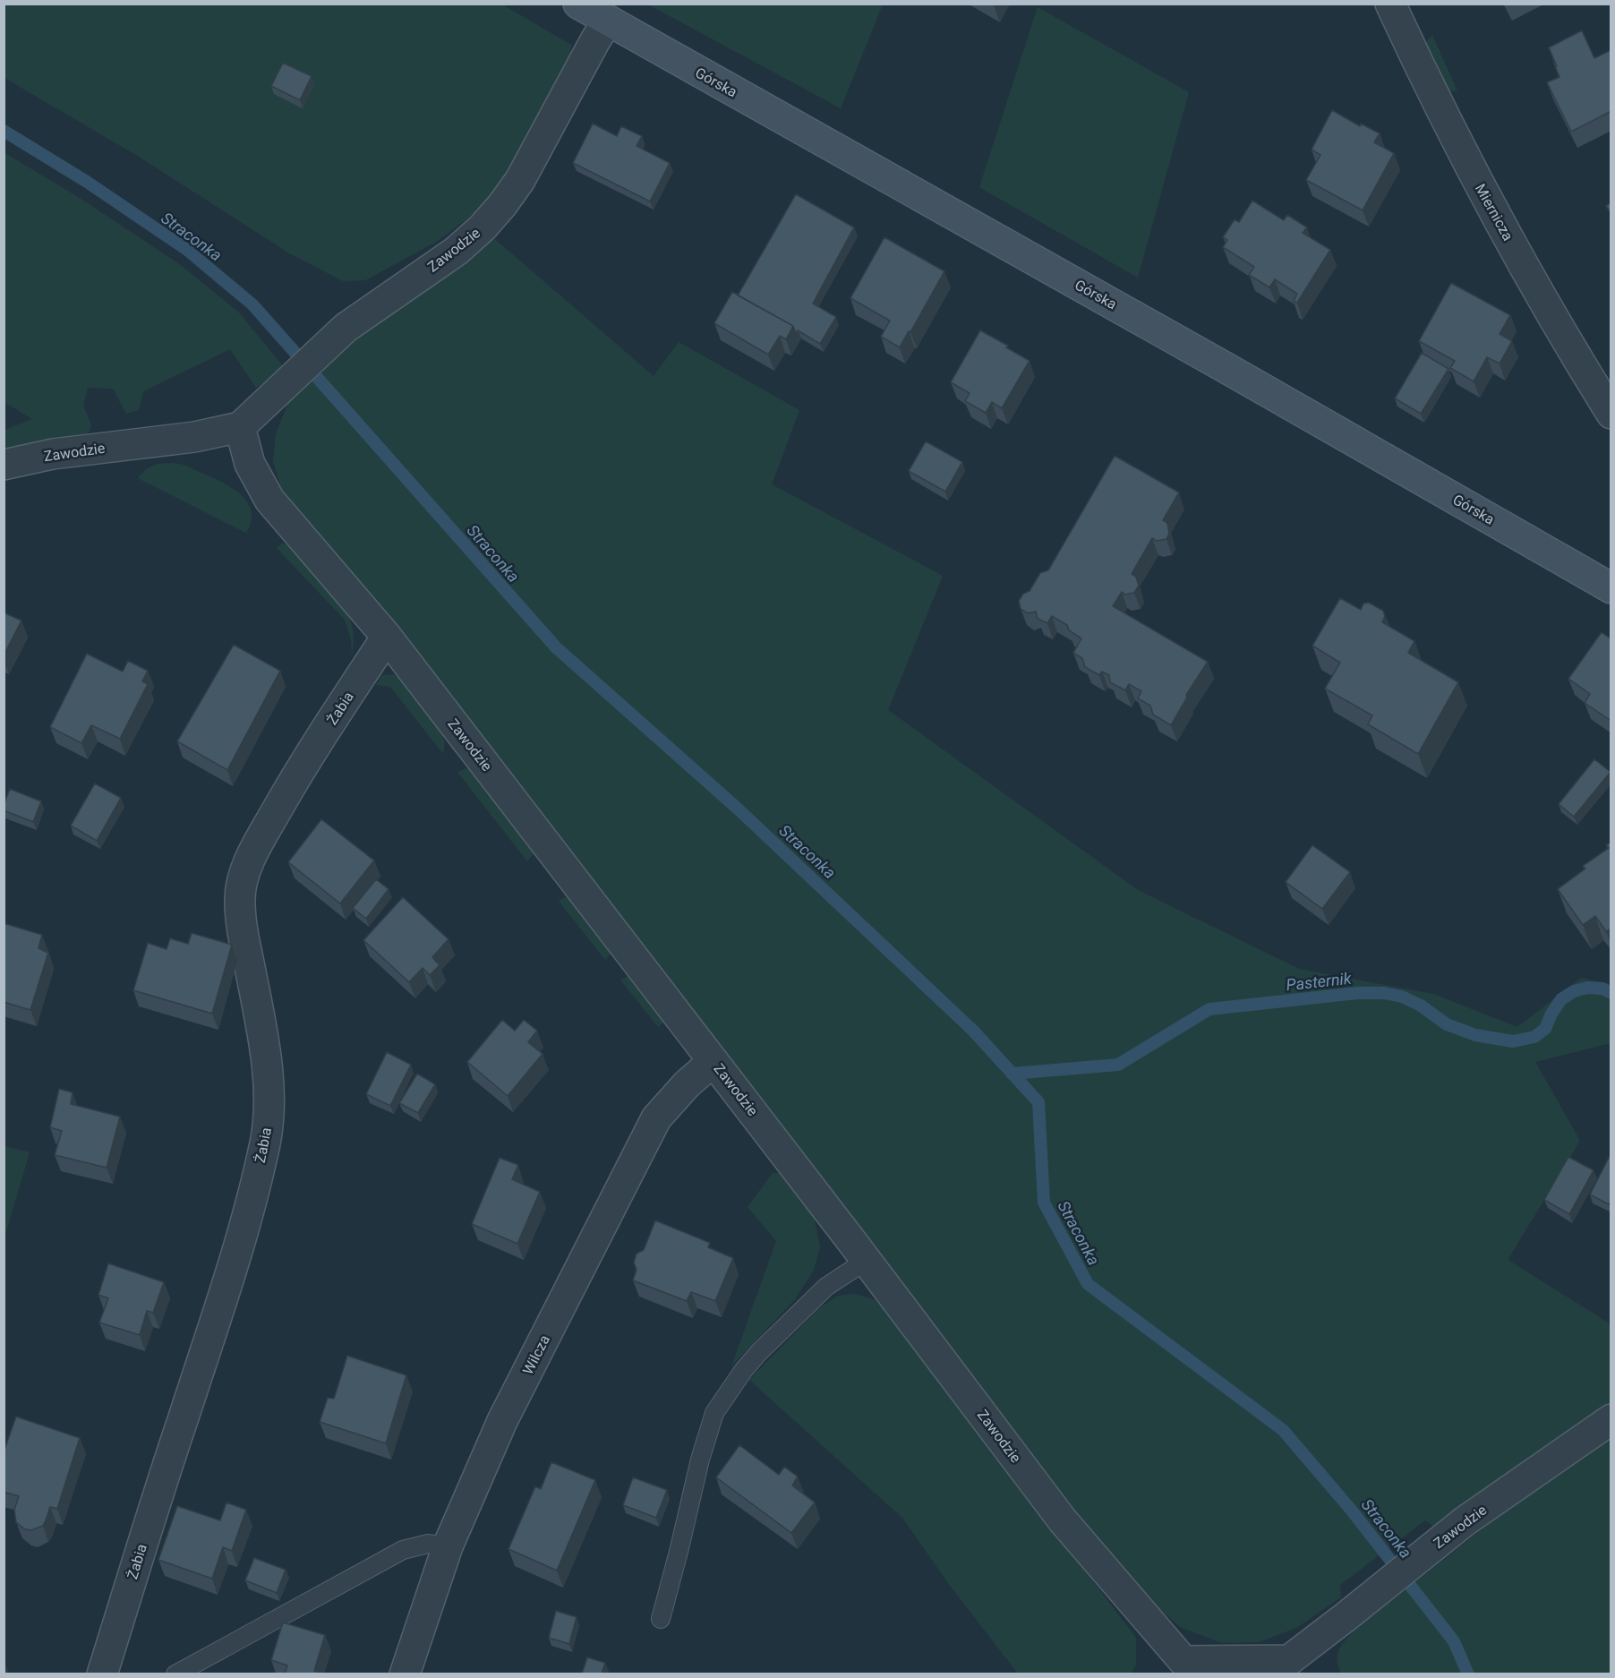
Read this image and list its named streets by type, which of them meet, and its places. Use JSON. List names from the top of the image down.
{
  "streets": {
    "street": [
      "Górska",
      "Miernicza",
      "Zawodzie",
      "Żabia",
      "Wilcza"
    ]
  },
  "crossings": [
    ["Górska", "Zawodzie"],
    ["Zawodzie", "Żabia"],
    ["Zawodzie", "Wilcza"]
  ],
  "water": ["Straconka", "Pasternik"]
}
